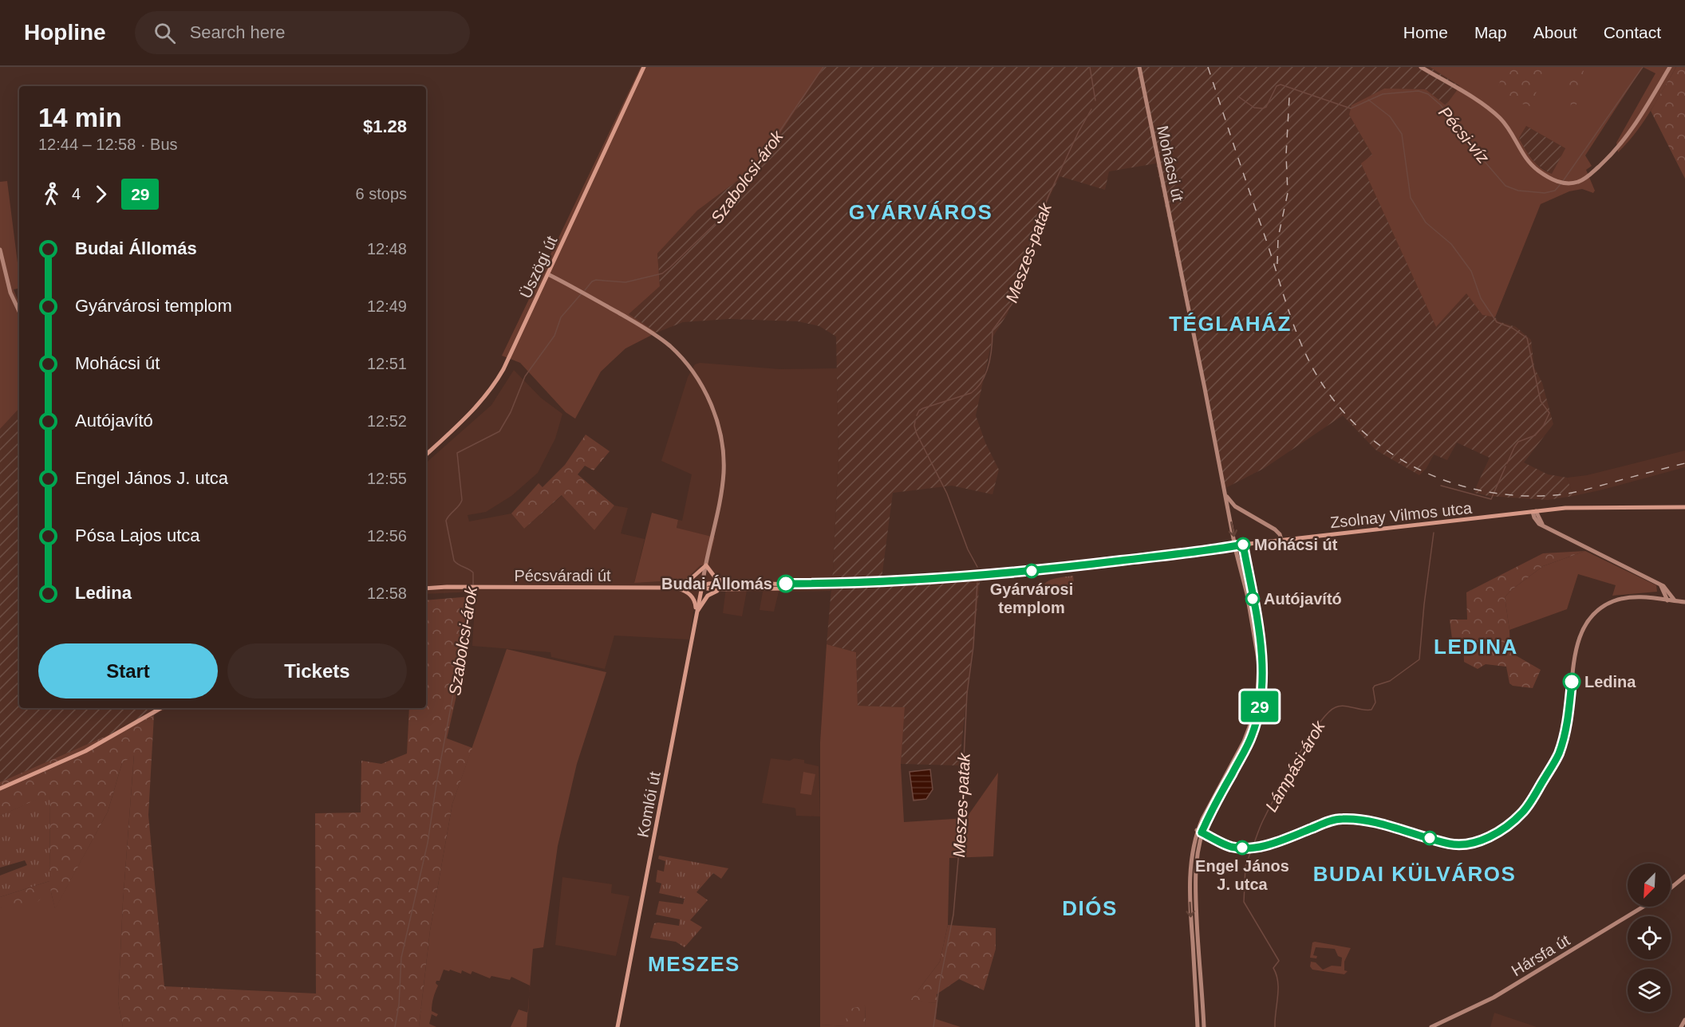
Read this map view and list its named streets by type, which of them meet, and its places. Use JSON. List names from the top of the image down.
{
  "streets": {
    "main road": [
      "Üszögi út",
      "Zsolnay Vilmos utca",
      "Pécsváradi út",
      "Komlói út"
    ],
    "street": ["Mohácsi út", "Hársfa út"]
  },
  "crossings": [
    ["Mohácsi út", "Zsolnay Vilmos utca"],
    ["Zsolnay Vilmos utca", "Pécsváradi út"],
    ["Zsolnay Vilmos utca", "Komlói út"],
    ["Pécsváradi út", "Komlói út"]
  ],
  "districts": [
    "GYÁRVÁROS",
    "TÉGLAHÁZ",
    "LEDINA",
    "BUDAI KÜLVÁROS",
    "DIÓS",
    "MESZES"
  ],
  "water": [
    "Pécsi-víz",
    "Szabolcsi-árok",
    "Meszes-patak",
    "Lámpási-árok"
  ],
  "places": [
    "Mohácsi út",
    "Gyárvárosi templom",
    "Budai Állomás",
    "Autójavító",
    "Ledina",
    "Engel János J. utca"
  ],
  "lines": ["bus line 29"],
  "north": "bottom left",
  "page": {
    "header": "Hopline",
    "search": "Search here",
    "nav": [
      "Home",
      "Map",
      "About",
      "Contact"
    ],
    "on_map": "29",
    "heading": ["14 min", "12:44 – 12:58 · Bus", "$1.28"],
    "legs": ["4", "29", "6 stops"],
    "list": [
      {
        "name": "Budai Állomás",
        "value": "12:48"
      },
      {
        "name": "Gyárvárosi templom",
        "value": "12:49"
      },
      {
        "name": "Mohácsi út",
        "value": "12:51"
      },
      {
        "name": "Autójavító",
        "value": "12:52"
      },
      {
        "name": "Engel János J. utca",
        "value": "12:55"
      },
      {
        "name": "Pósa Lajos utca",
        "value": "12:56"
      },
      {
        "name": "Ledina",
        "value": "12:58"
      }
    ],
    "buttons": ["Start", "Tickets"]
  }
}
